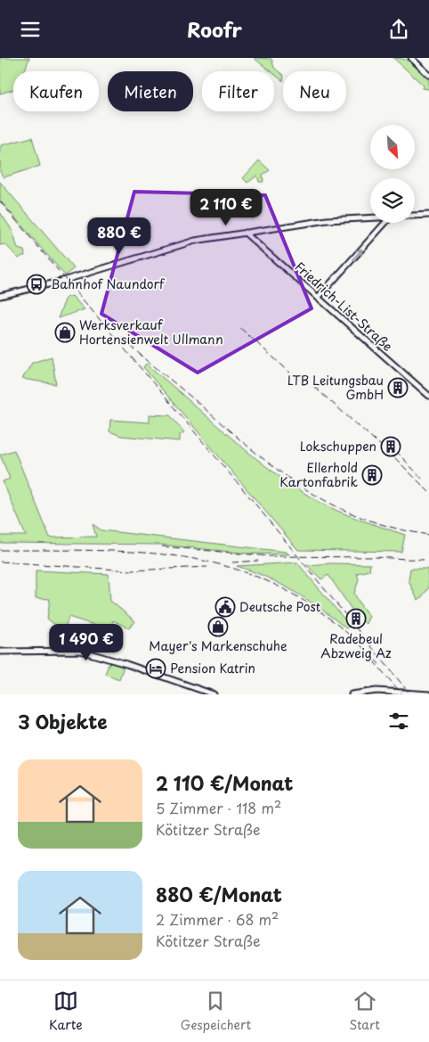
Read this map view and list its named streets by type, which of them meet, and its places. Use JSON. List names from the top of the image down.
{
  "streets": {
    "street": ["Friedrich-List-Straße"]
  },
  "places": {
    "bus stop": ["Bahnhof Naundorf"],
    "shop": ["Werksverkauf Hortensienwelt Ullmann", "Mayer's Markenschuhe"],
    "building": [
      "LTB Leitungsbau GmbH",
      "Lokschuppen",
      "Ellerhold Kartonfabrik",
      "Radebeul Abzweig Az"
    ],
    "public building": ["Deutsche Post"],
    "hotel": ["Pension Katrin"]
  },
  "north": "bottom right",
  "page": {
    "header": "Roofr",
    "chip": [
      "Kaufen",
      "Mieten",
      "Filter",
      "Neu"
    ],
    "price": ["2 110 €", "880 €", "1 490 €"],
    "heading": "3 Objekte",
    "list": [
      {
        "name": "2 110 €/Monat",
        "note": "5 Zimmer · 118 m² · Kötitzer Straße"
      },
      {
        "name": "880 €/Monat",
        "note": "2 Zimmer · 68 m² · Kötitzer Straße"
      }
    ],
    "tabs": ["Karte", "Gespeichert", "Start"]
  }
}
